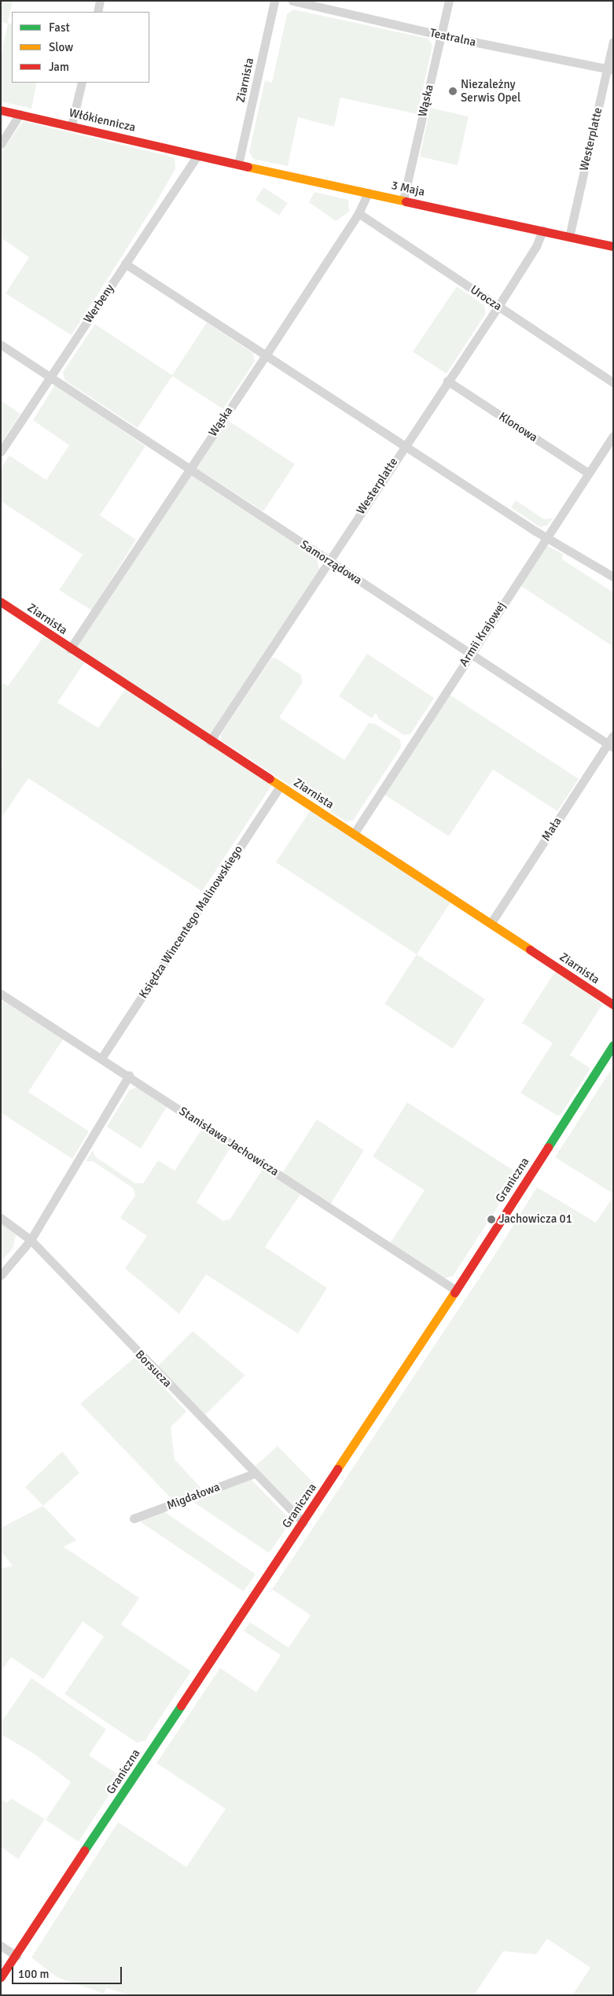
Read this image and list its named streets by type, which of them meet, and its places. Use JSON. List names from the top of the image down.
{
  "streets": {
    "street": [
      "Teatralna",
      "Ziarnista",
      "Wąska",
      "Włókiennicza",
      "Westerplatte",
      "3 Maja",
      "Urocza",
      "Werbeny",
      "Klonowa",
      "Samorządowa",
      "Armii Krajowej",
      "Mała",
      "Księdza Wincentego Malinowskiego",
      "Stanisława Jachowicza",
      "Graniczna",
      "Borsucza",
      "Migdałowa"
    ]
  },
  "crossings": [
    ["Teatralna", "Wąska"],
    ["Teatralna", "Westerplatte"],
    ["Ziarnista", "Wąska"],
    ["Ziarnista", "Westerplatte"],
    ["Ziarnista", "3 Maja"],
    ["Ziarnista", "Armii Krajowej"],
    ["Ziarnista", "Mała"],
    ["Ziarnista", "Księdza Wincentego Malinowskiego"],
    ["Wąska", "3 Maja"],
    ["Wąska", "Urocza"],
    ["Wąska", "Samorządowa"],
    ["Włókiennicza", "3 Maja"],
    ["Włókiennicza", "Werbeny"],
    ["Westerplatte", "3 Maja"],
    ["Westerplatte", "Urocza"],
    ["Westerplatte", "Klonowa"],
    ["Westerplatte", "Samorządowa"],
    ["3 Maja", "Werbeny"],
    ["Werbeny", "Samorządowa"],
    ["Klonowa", "Armii Krajowej"],
    ["Samorządowa", "Armii Krajowej"],
    ["Samorządowa", "Mała"],
    ["Księdza Wincentego Malinowskiego", "Stanisława Jachowicza"],
    ["Stanisława Jachowicza", "Graniczna"],
    ["Graniczna", "Borsucza"],
    ["Borsucza", "Migdałowa"]
  ],
  "places": ["Niezależny Serwis Opel", "Jachowicza 01"],
  "legend": ["Fast", "Slow", "Jam"],
  "scale_bar": "100 m"
}
